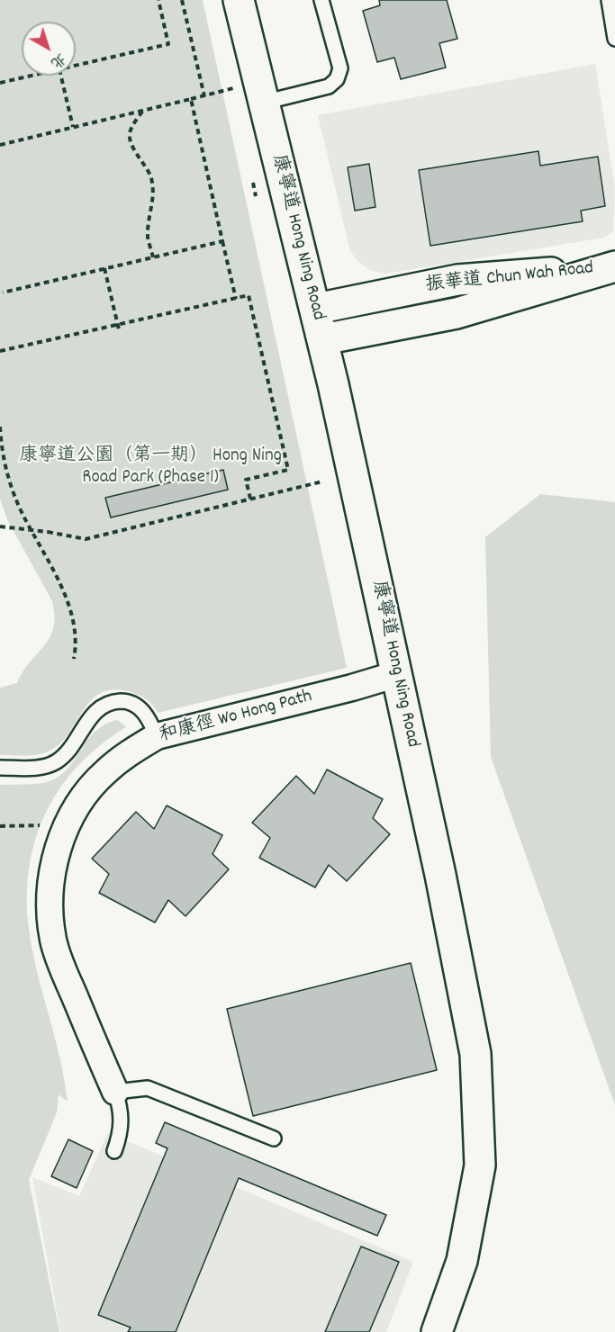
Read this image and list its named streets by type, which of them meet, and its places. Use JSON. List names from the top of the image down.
{
  "streets": {
    "main road": ["康寧道 Hong Ning Road", "振華道 Chun Wah Road"],
    "street": ["和康徑 Wo Hong Path"]
  },
  "crossings": [
    ["康寧道 Hong Ning Road", "振華道 Chun Wah Road"],
    ["康寧道 Hong Ning Road", "和康徑 Wo Hong Path"]
  ],
  "parks": ["康寧道公園（第一期） Hong Ning Road Park (Phase 1)"],
  "north": "bottom right"
}
